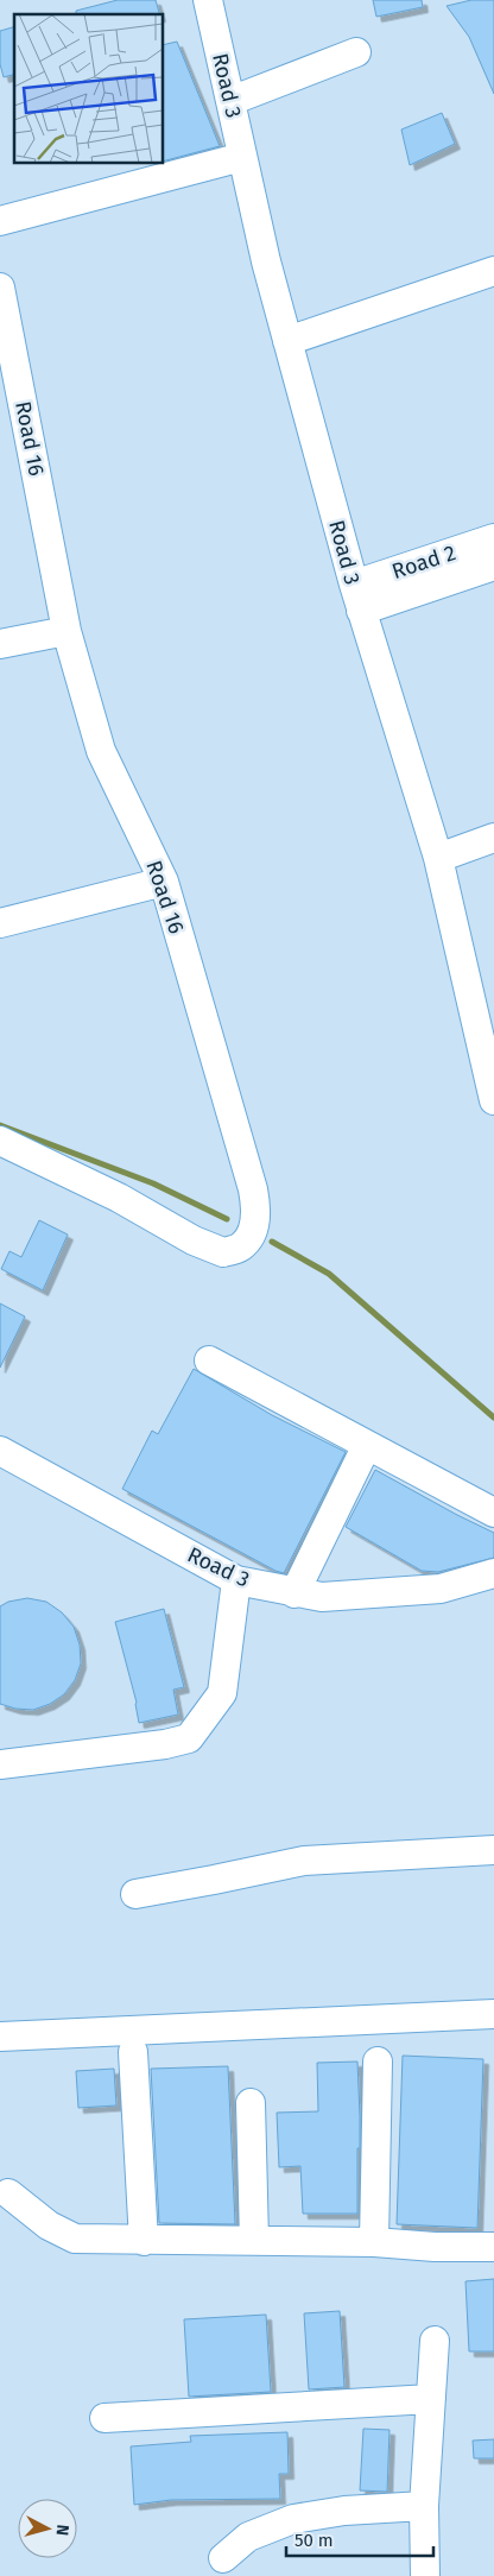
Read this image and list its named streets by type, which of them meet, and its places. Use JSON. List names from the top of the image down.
{
  "streets": {
    "street": ["Road 3", "Road 16", "Road 2"]
  },
  "crossings": [
    ["Road 3", "Road 2"]
  ],
  "scale_bar": "50 m",
  "north": "right"
}
